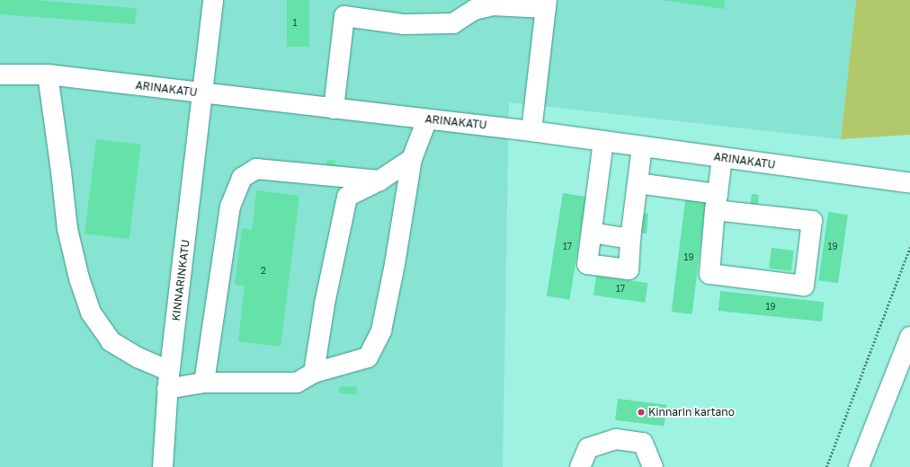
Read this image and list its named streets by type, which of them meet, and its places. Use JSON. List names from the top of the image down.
{
  "streets": {
    "street": ["ARINAKATU", "KINNARINKATU"]
  },
  "crossings": [
    ["ARINAKATU", "KINNARINKATU"]
  ],
  "places": ["Kinnarin kartano"],
  "house_numbers": [
    "1",
    "17",
    "19",
    "19",
    "2",
    "17",
    "19"
  ]
}
